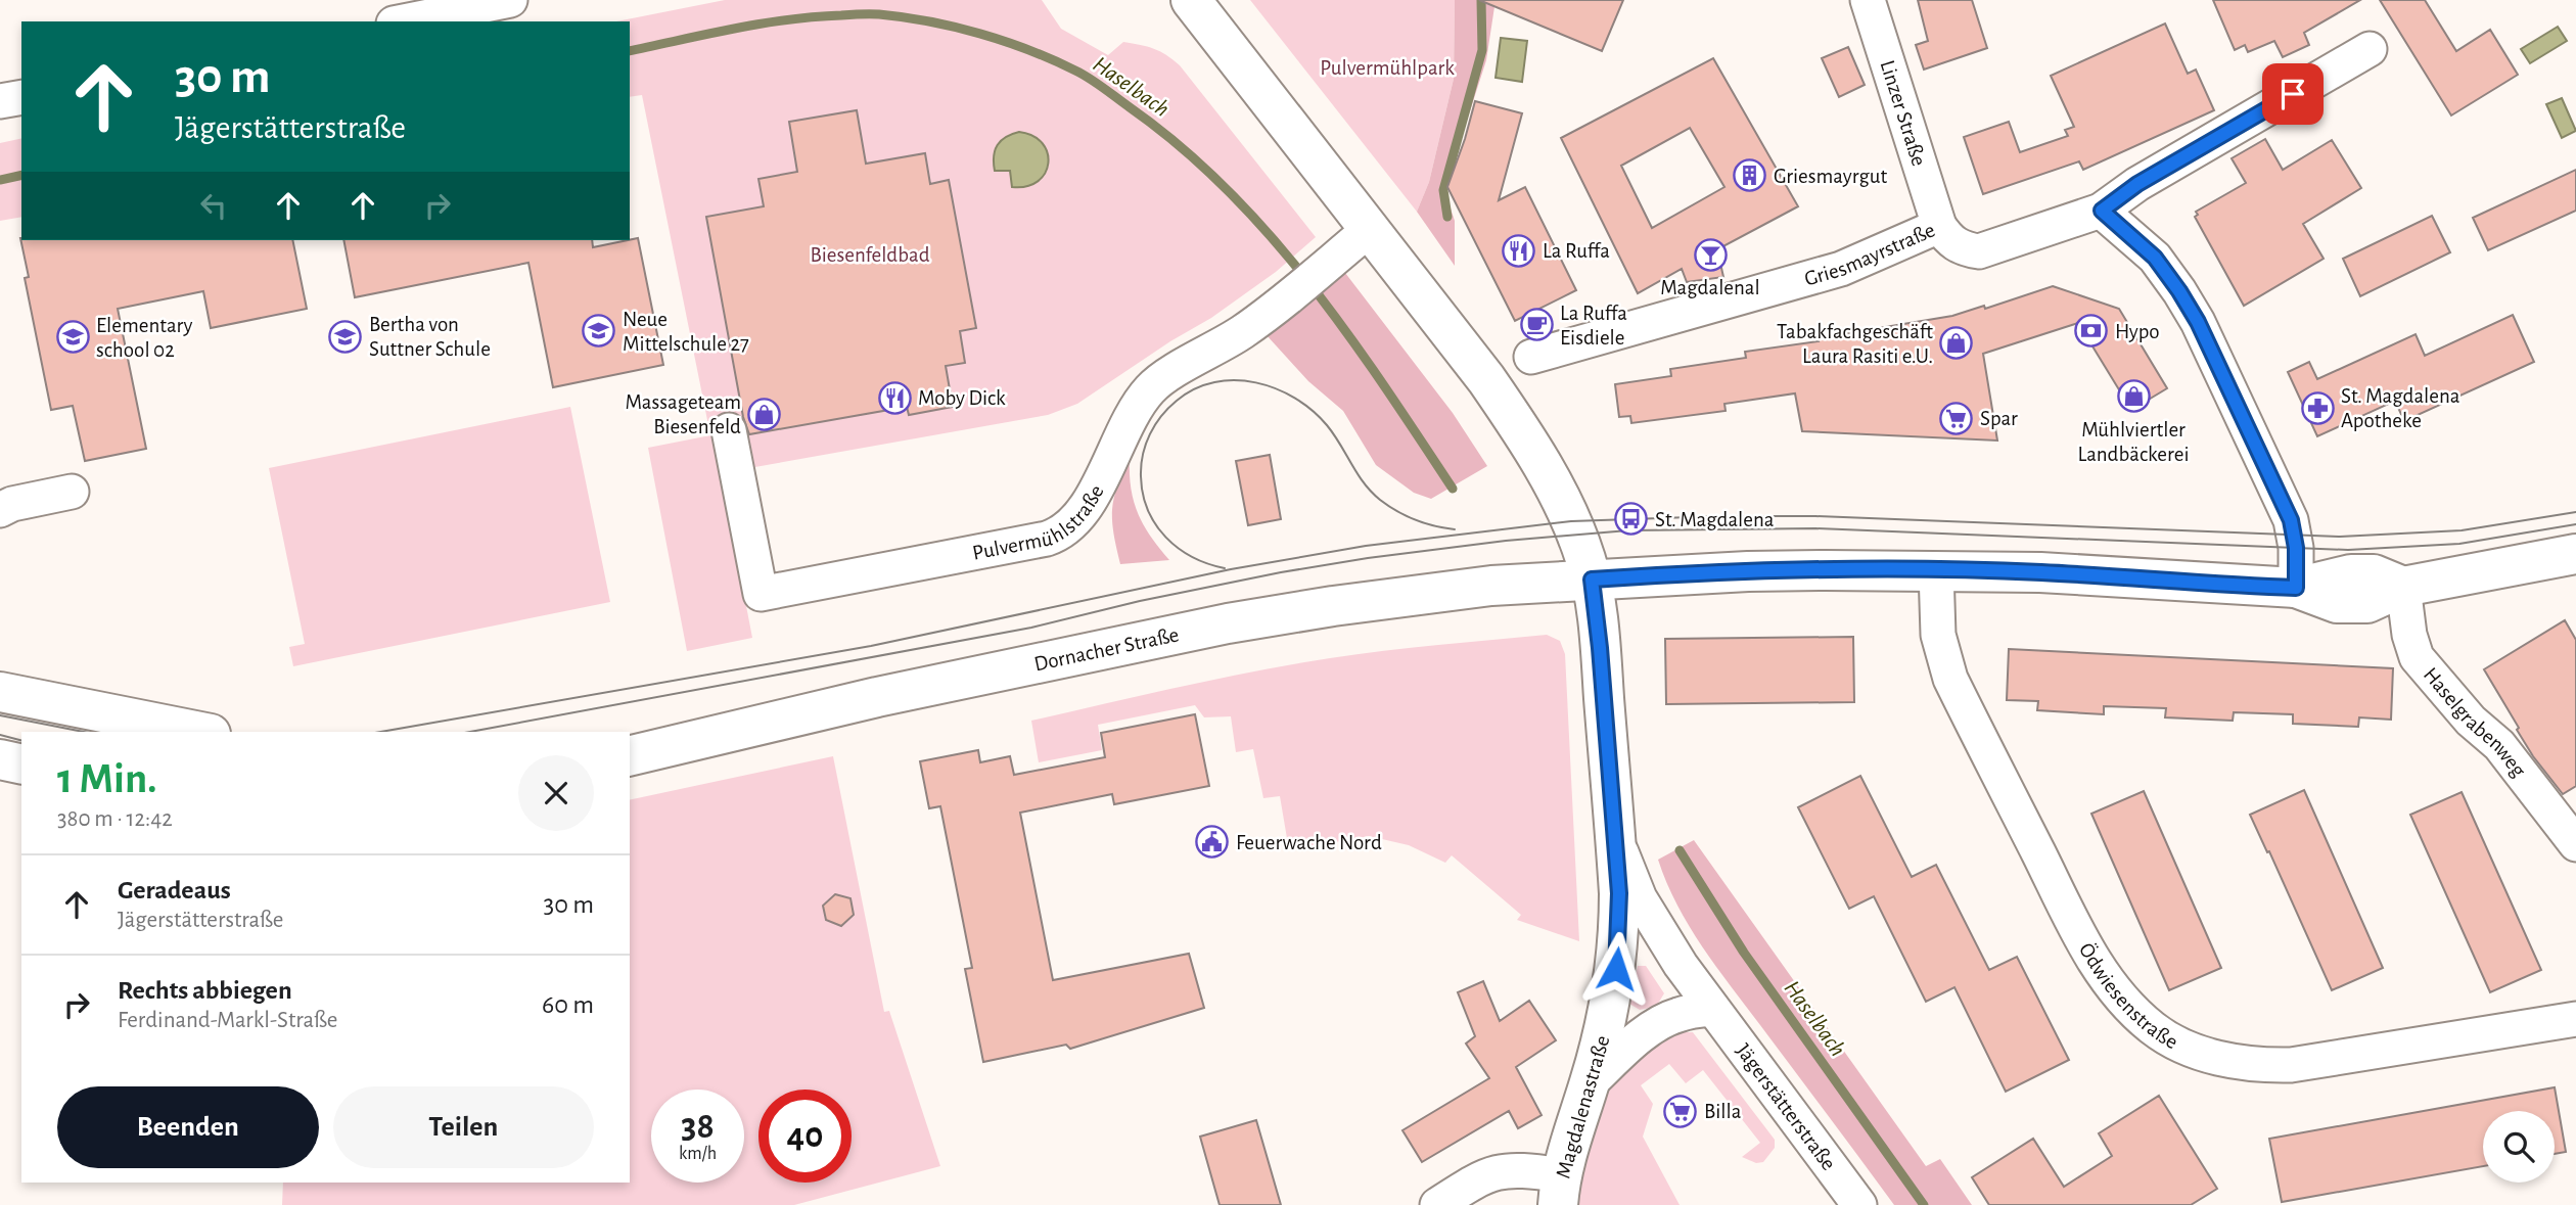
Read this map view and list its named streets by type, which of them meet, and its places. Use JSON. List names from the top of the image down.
{
  "streets": {
    "street": [
      "Linzer Straße",
      "Griesmayrstraße",
      "Pulvermühlstraße",
      "Dornacher Straße",
      "Haselgrabenweg",
      "Ödwiesenstraße",
      "Magdalenastraße",
      "Jägerstätterstraße"
    ]
  },
  "crossings": [
    ["Linzer Straße", "Griesmayrstraße"],
    ["Dornacher Straße", "Haselgrabenweg"],
    ["Dornacher Straße", "Ödwiesenstraße"],
    ["Dornacher Straße", "Jägerstätterstraße"],
    ["Magdalenastraße", "Jägerstätterstraße"]
  ],
  "water": ["Haselbach"],
  "parks": ["Pulvermühlpark", "Biesenfeldbad"],
  "places": {
    "building": ["Griesmayrgut"],
    "restaurant": ["La Ruffa", "Moby Dick"],
    "bar": ["Magdalenal"],
    "cafe": ["La Ruffa Eisdiele"],
    "school or university": ["Neue Mittelschule 27", "Bertha von Suttner Schule", "Elementary school 02"],
    "bank": ["Hypo"],
    "shop": ["Tabakfachgeschäft Laura Rasiti e.U.", "Mühlviertler Landbäckerei", "Massageteam Biesenfeld"],
    "pharmacy": ["St. Magdalena Apotheke"],
    "supermarket": ["Spar", "Billa"],
    "bus stop": ["St. Magdalena"],
    "public building": ["Feuerwache Nord"]
  },
  "page": {
    "turn": ["30 m", "Jägerstätterstraße"],
    "heading": ["1 Min.", "380 m · 12:42"],
    "list": [
      {
        "name": "Geradeaus",
        "note": "Jägerstätterstraße",
        "value": "30 m"
      },
      {
        "name": "Rechts abbiegen",
        "note": "Ferdinand-Markl-Straße",
        "value": "60 m"
      }
    ],
    "buttons": ["Beenden", "Teilen"],
    "speed": "38 km/h",
    "limit": "40"
  }
}
